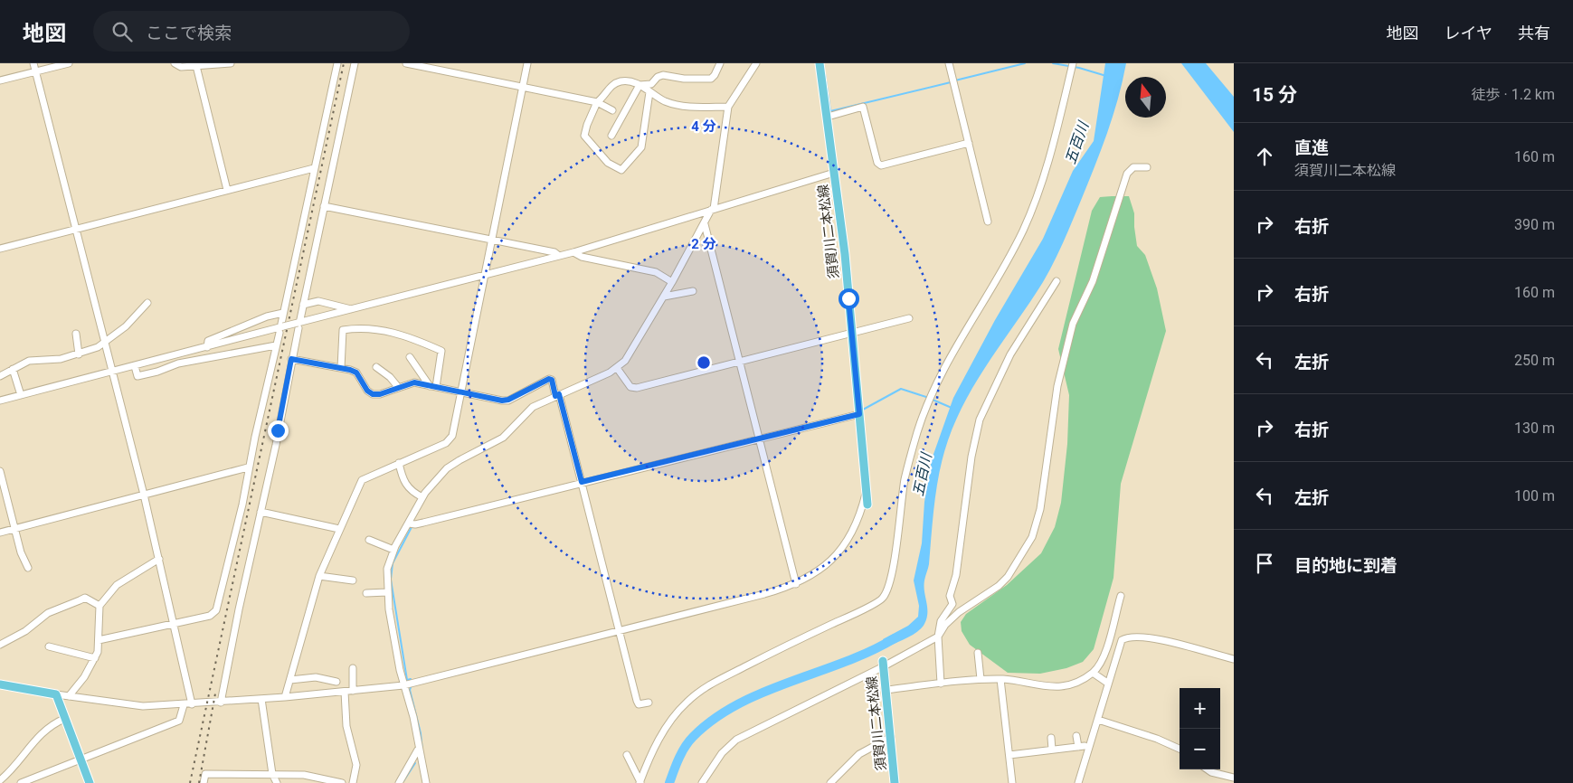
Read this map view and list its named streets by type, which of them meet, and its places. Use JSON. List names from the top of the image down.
{
  "streets": {
    "main road": ["須賀川二本松線"]
  },
  "water": ["五百川"],
  "north": "top",
  "page": {
    "header": "地図",
    "search": "ここで検索",
    "nav": ["地図", "レイヤ", "共有"],
    "heading": ["15 分", "徒歩 · 1.2 km"],
    "list": [
      ["直進", "須賀川二本松線", "160 m"],
      ["右折", "390 m"],
      ["右折", "160 m"],
      ["左折", "250 m"],
      ["右折", "130 m"],
      ["左折", "100 m"],
      "目的地に到着"
    ],
    "map_buttons": ["+", "−"]
  },
  "rings": ["4 分", "2 分"]
}
